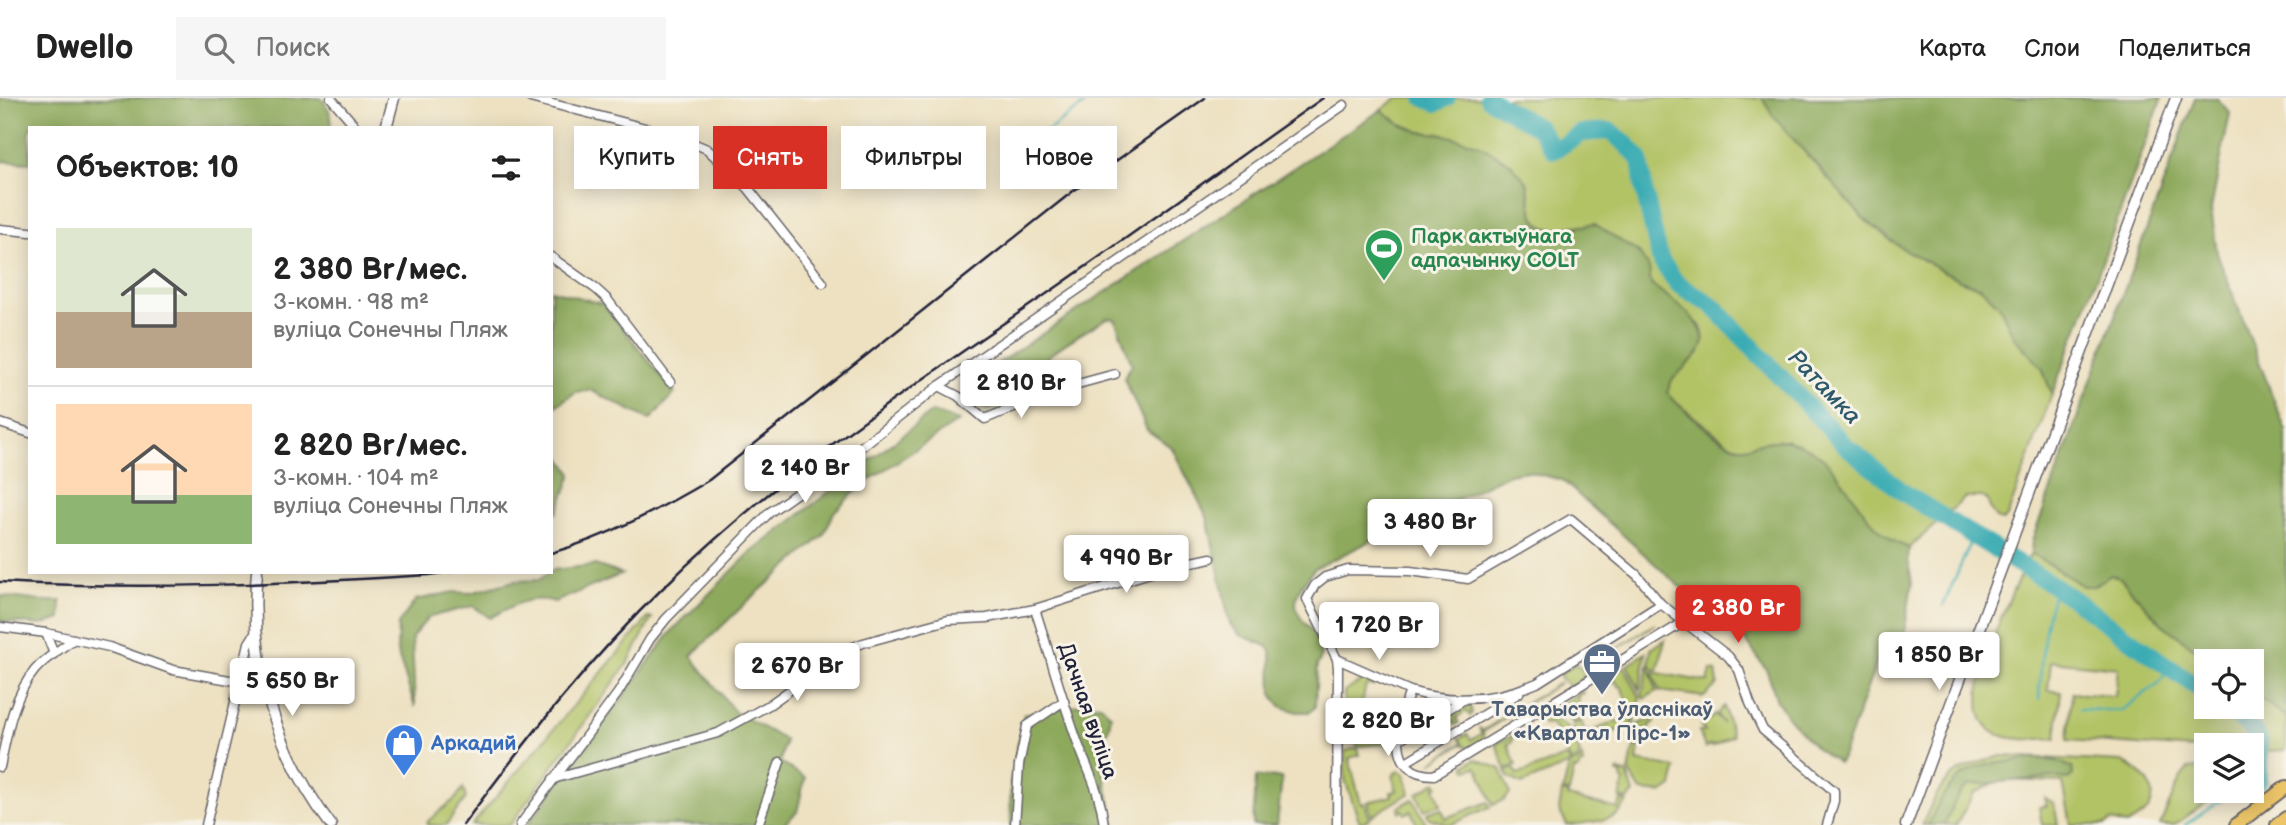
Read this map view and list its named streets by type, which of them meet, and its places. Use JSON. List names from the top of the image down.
{
  "streets": {
    "street": ["Дачная вуліца"]
  },
  "water": ["Ратамка"],
  "places": {
    "sports": ["Парк актыўнага адпачынку COLT"],
    "office": ["Таварыства ўласнікаў «Квартал Пірс-1»"],
    "shop": ["Аркадий"]
  },
  "page": {
    "header": "Dwello",
    "search": "Поиск",
    "nav": ["Карта", "Слои", "Поделиться"],
    "chip": [
      "Купить",
      "Снять",
      "Фильтры",
      "Новое"
    ],
    "heading": "Объектов: 10",
    "list": [
      {
        "name": "2 380 Br/мес.",
        "note": "3-комн. · 98 m² · вуліца Сонечны Пляж"
      },
      {
        "name": "2 820 Br/мес.",
        "note": "3-комн. · 104 m² · вуліца Сонечны Пляж"
      }
    ],
    "price": [
      "2 810 Br",
      "2 140 Br",
      "3 480 Br",
      "4 990 Br",
      "2 380 Br",
      "1 720 Br",
      "1 850 Br",
      "2 670 Br",
      "5 650 Br",
      "2 820 Br"
    ]
  }
}
